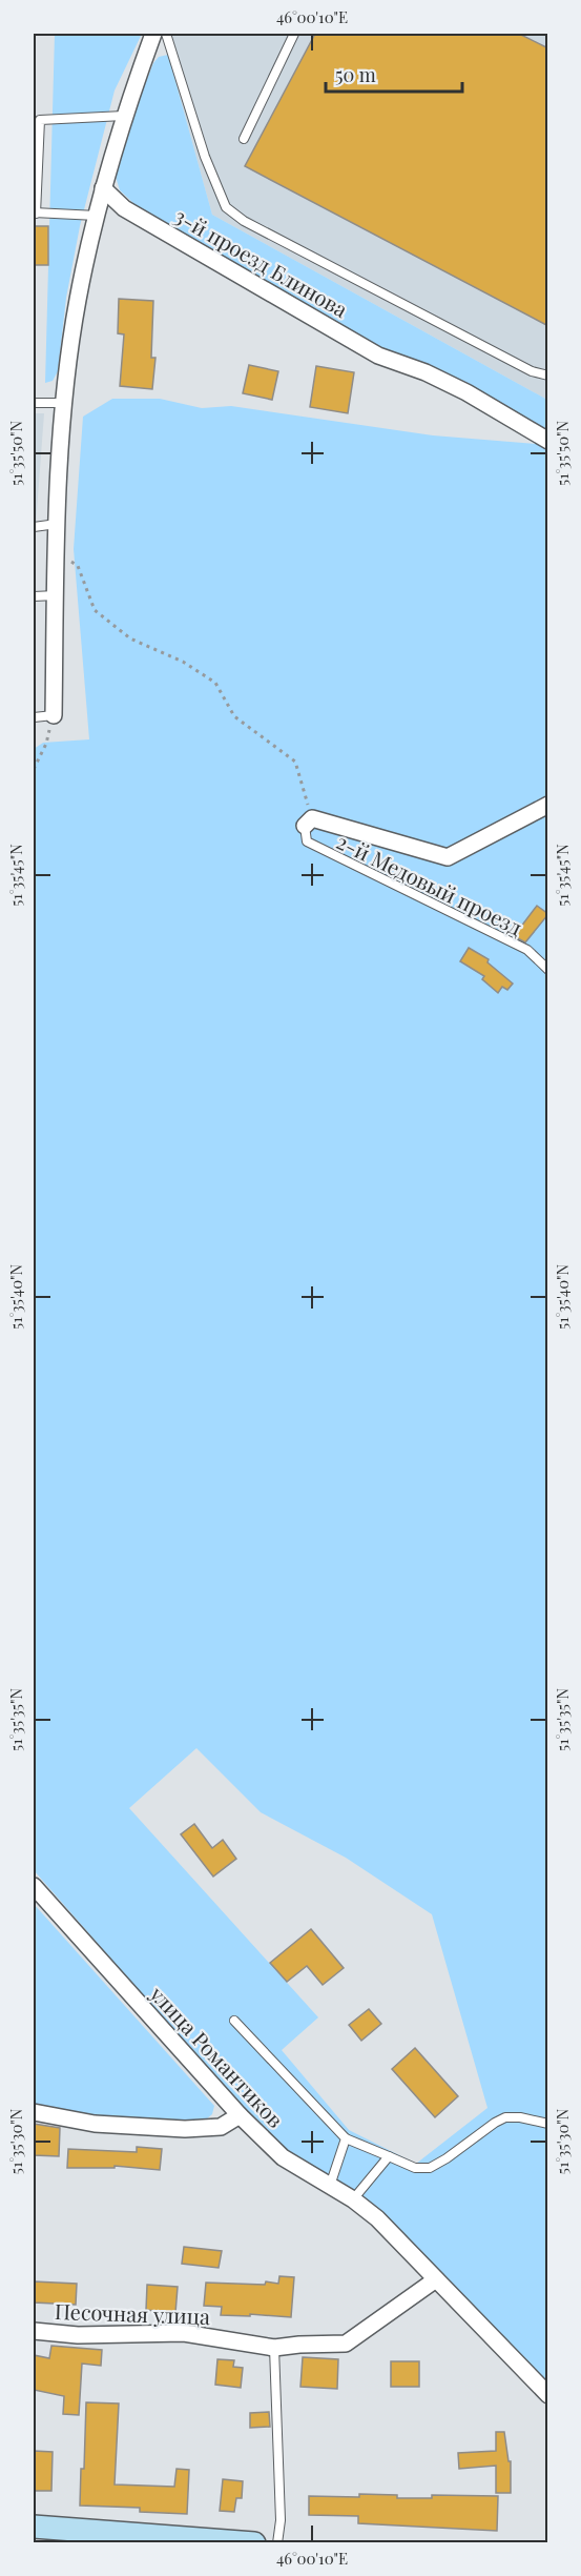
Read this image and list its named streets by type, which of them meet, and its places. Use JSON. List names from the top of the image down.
{
  "streets": {
    "street": ["3-й проезд Блинова", "улица Романтиков", "Песочная улица"],
    "lane": ["2-й Медовый проезд"]
  },
  "crossings": [
    ["улица Романтиков", "Песочная улица"]
  ],
  "scale_bar": "50 m",
  "coordinates": [
    "46°00'10\"E",
    "51°35'50\"N",
    "51°35'45\"N",
    "51°35'40\"N",
    "51°35'35\"N",
    "51°35'30\"N"
  ]
}
